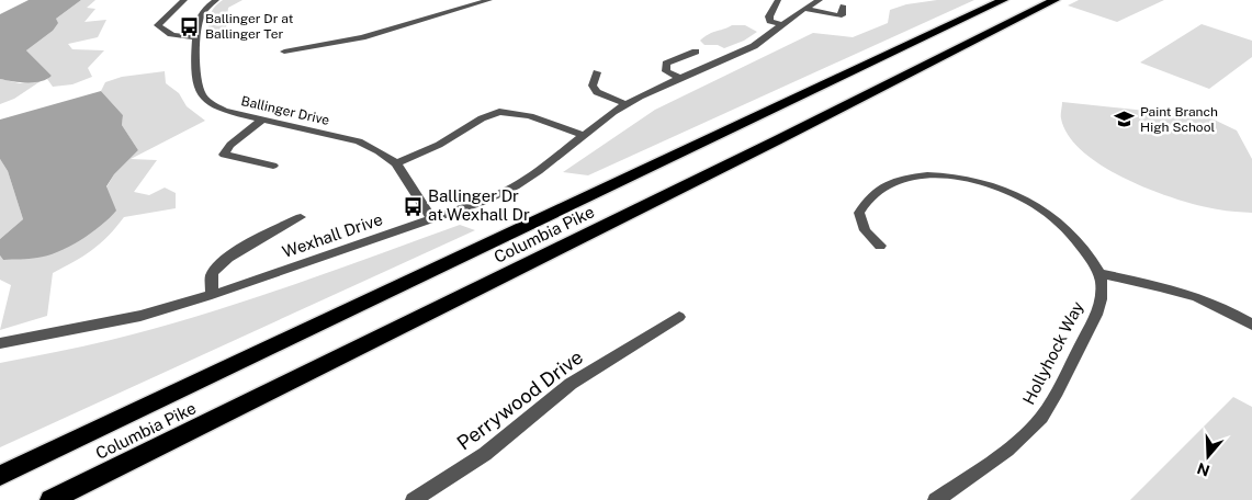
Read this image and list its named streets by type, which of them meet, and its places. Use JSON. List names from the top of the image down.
{
  "streets": {
    "highway": ["Columbia Pike"],
    "street": [
      "Ballinger Drive",
      "Wexhall Drive",
      "Hollyhock Way",
      "Perrywood Drive"
    ]
  },
  "crossings": [
    ["Ballinger Drive", "Wexhall Drive"]
  ],
  "places": {
    "bus stop": ["Ballinger Dr at Ballinger Ter", "Ballinger Dr at Wexhall Dr"],
    "school or university": ["Paint Branch High School"]
  },
  "north": "bottom"
}
